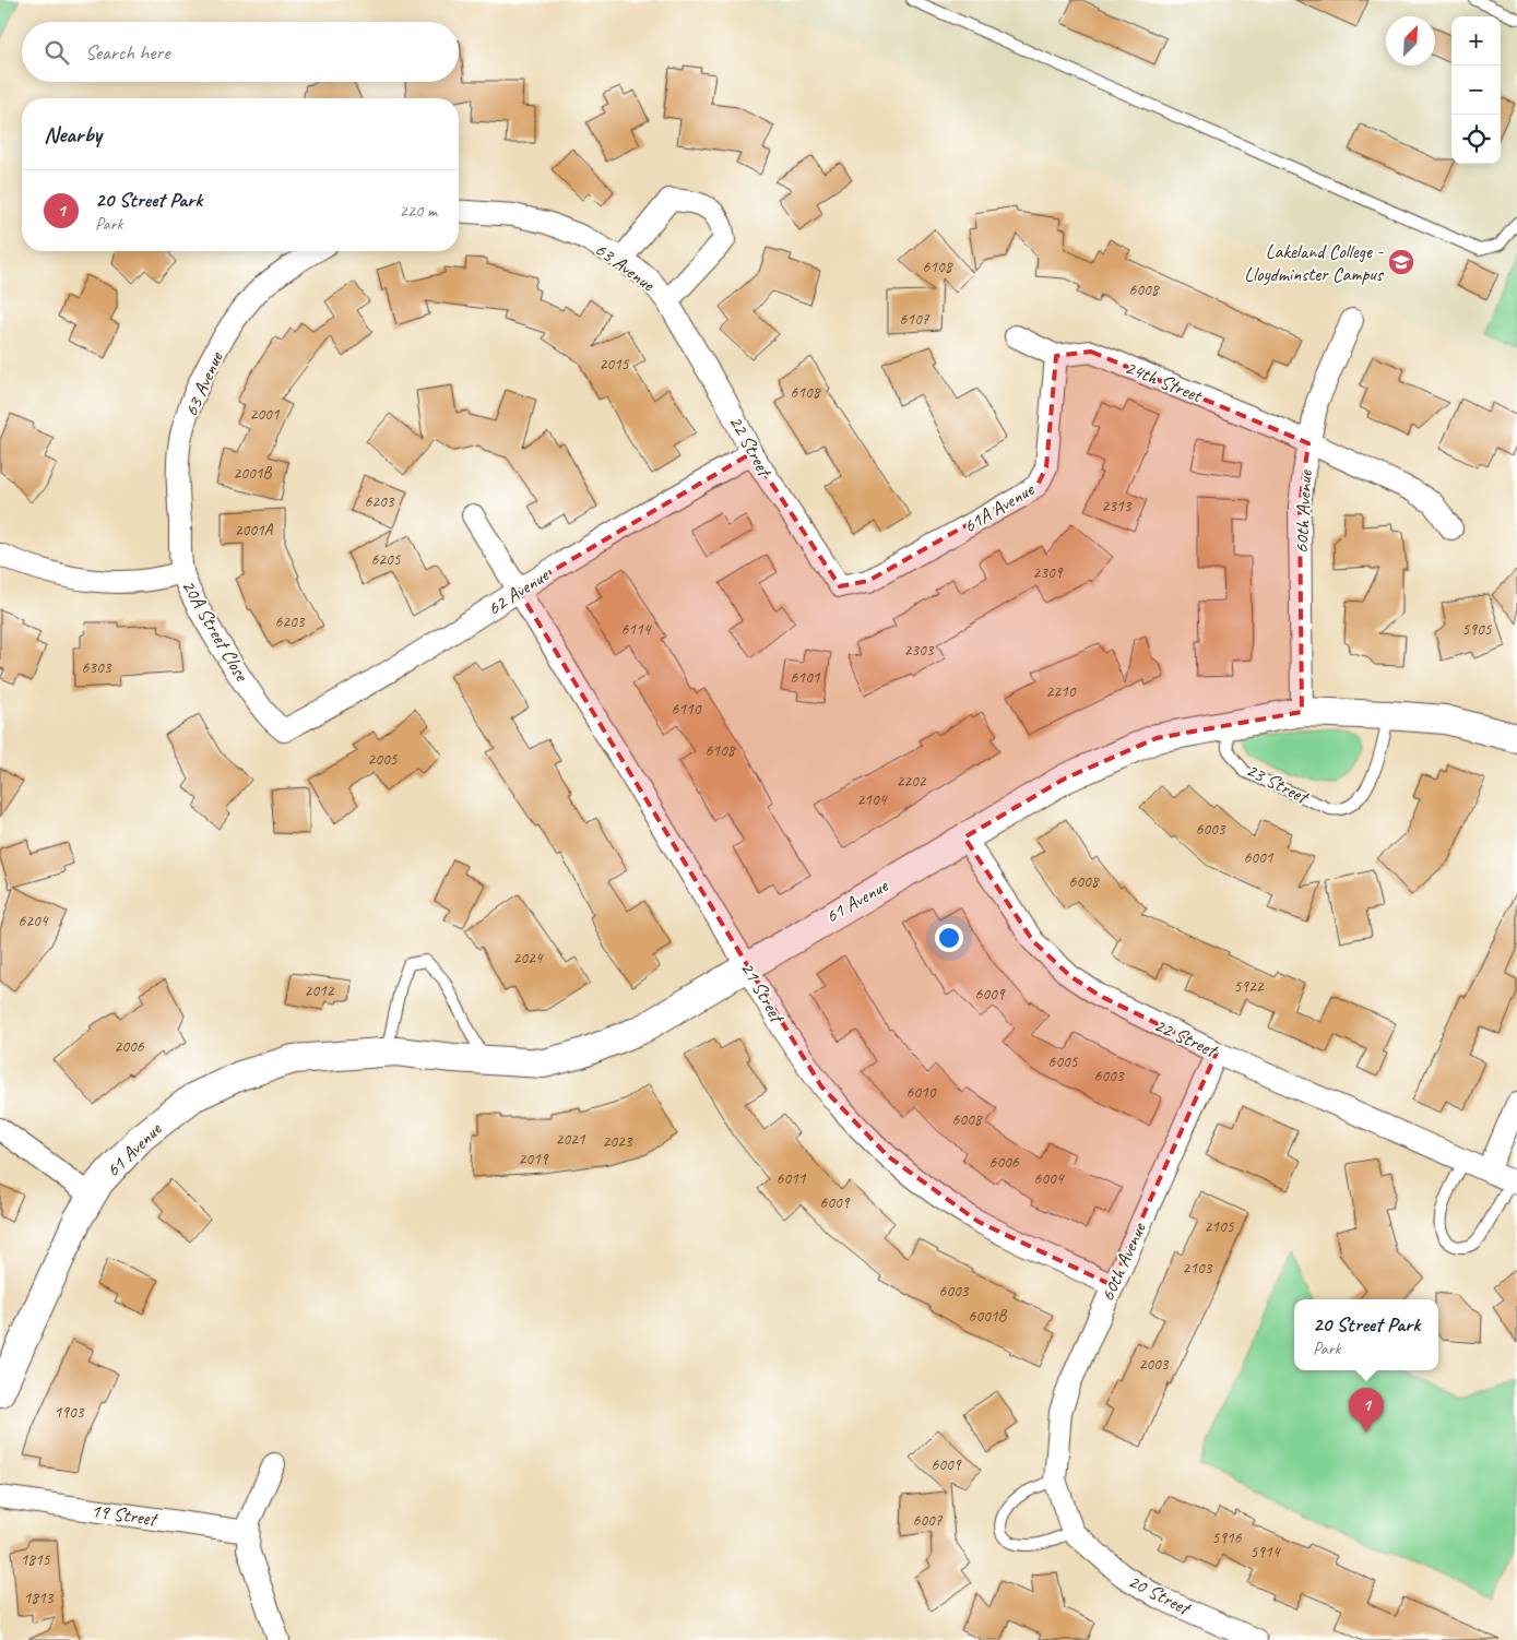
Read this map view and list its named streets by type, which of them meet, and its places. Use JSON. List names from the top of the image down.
{
  "streets": {
    "street": [
      "63 Avenue",
      "24th Street",
      "22 Street",
      "61A Avenue",
      "60th Avenue",
      "62 Avenue",
      "20A Street Close",
      "61 Avenue",
      "21 Street",
      "19 Street",
      "20 Street"
    ],
    "lane": ["23 Street"]
  },
  "crossings": [
    ["63 Avenue", "22 Street"],
    ["63 Avenue", "20A Street Close"],
    ["24th Street", "61A Avenue"],
    ["24th Street", "60th Avenue"],
    ["22 Street", "61A Avenue"],
    ["22 Street", "60th Avenue"],
    ["22 Street", "62 Avenue"],
    ["22 Street", "61 Avenue"],
    ["60th Avenue", "21 Street"],
    ["62 Avenue", "20A Street Close"],
    ["62 Avenue", "21 Street"],
    ["23 Street", "61 Avenue"],
    ["61 Avenue", "21 Street"]
  ],
  "places": {
    "school or university": ["Lakeland College - Lloydminster Campus"]
  },
  "house_numbers": [
    "6108",
    "6008",
    "6107",
    "2015",
    "6108",
    "2001",
    "2001B",
    "6203",
    "2313",
    "2001A",
    "6205",
    "2309",
    "6203",
    "6114",
    "5905",
    "2303",
    "6303",
    "6101",
    "2210",
    "6110",
    "6108",
    "2005",
    "2202",
    "2104",
    "6003",
    "6001",
    "6008",
    "6204",
    "2024",
    "5922",
    "2012",
    "6009",
    "2006",
    "6005",
    "6003",
    "6010",
    "6008",
    "2021",
    "2023",
    "2019",
    "6006",
    "6011",
    "6004",
    "6009",
    "2105",
    "2103",
    "6003",
    "6001B",
    "2003",
    "1903",
    "6009",
    "6007",
    "5916",
    "5914",
    "1815",
    "1813"
  ],
  "north": "top right",
  "page": {
    "map_buttons": ["+", "−"],
    "search": "Search here",
    "heading": "Nearby",
    "list": [
      {
        "mark": "1",
        "name": "20 Street Park",
        "note": "Park",
        "value": "220 m"
      }
    ],
    "popup": ["20 Street Park", "Park"],
    "pins": "1"
  }
}
